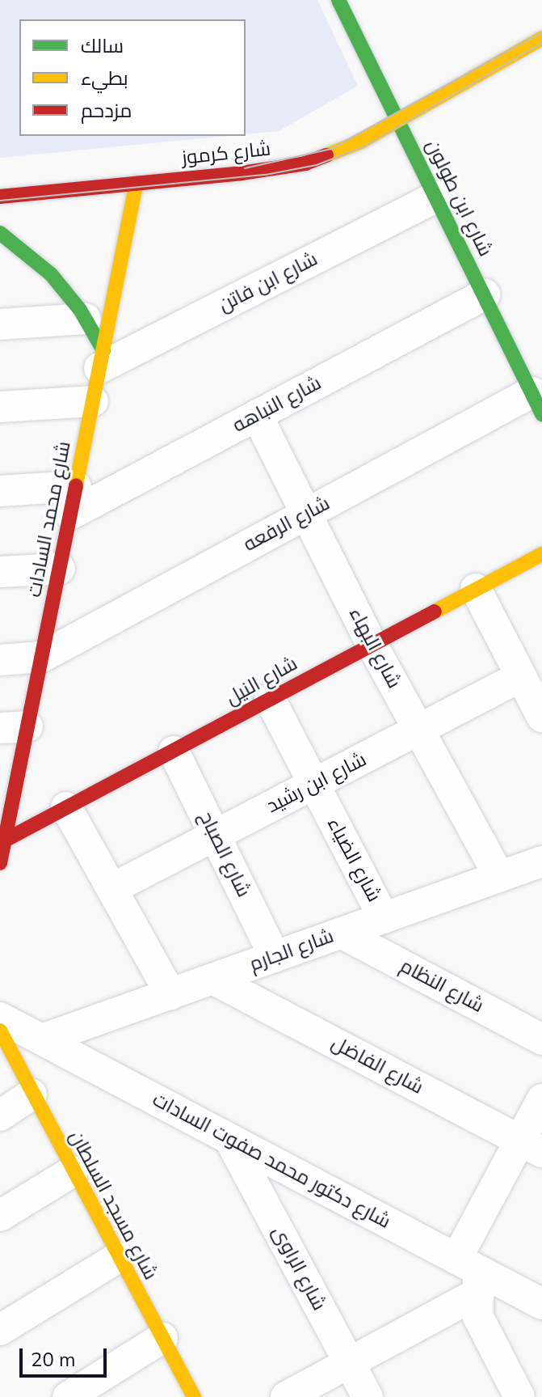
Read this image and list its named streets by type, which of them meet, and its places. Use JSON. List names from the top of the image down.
{
  "streets": {
    "main road": [
      "شارع كرموز",
      "شارع ابن طولون",
      "شارع محمد السادات",
      "شارع النيل",
      "شارع مسجد السلطان"
    ],
    "street": [
      "شارع ابن فاتن",
      "شارع النباهه",
      "شارع الرفعه",
      "شارع البهاء",
      "شارع ابن رشيد",
      "شارع الصباح",
      "شارع الضياء",
      "شارع الجارم",
      "شارع النظام",
      "شارع الفاضل",
      "شارع دكتور محمد صفوت السادات",
      "شارع الراوى"
    ]
  },
  "crossings": [
    ["شارع كرموز", "شارع ابن طولون"],
    ["شارع كرموز", "شارع محمد السادات"],
    ["شارع ابن طولون", "شارع ابن فاتن"],
    ["شارع ابن طولون", "شارع النباهه"],
    ["شارع ابن طولون", "شارع الرفعه"],
    ["شارع ابن فاتن", "شارع محمد السادات"],
    ["شارع النباهه", "شارع محمد السادات"],
    ["شارع النباهه", "شارع البهاء"],
    ["شارع محمد السادات", "شارع الرفعه"],
    ["شارع محمد السادات", "شارع النيل"],
    ["شارع الرفعه", "شارع البهاء"],
    ["شارع البهاء", "شارع النيل"],
    ["شارع البهاء", "شارع ابن رشيد"],
    ["شارع البهاء", "شارع الجارم"],
    ["شارع النيل", "شارع الصباح"],
    ["شارع النيل", "شارع الضياء"],
    ["شارع ابن رشيد", "شارع الصباح"],
    ["شارع ابن رشيد", "شارع الضياء"],
    ["شارع الصباح", "شارع الجارم"],
    ["شارع الضياء", "شارع الجارم"],
    ["شارع الجارم", "شارع النظام"],
    ["شارع الجارم", "شارع الفاضل"],
    ["شارع الجارم", "شارع دكتور محمد صفوت السادات"],
    ["شارع دكتور محمد صفوت السادات", "شارع الراوى"]
  ],
  "legend": ["سالك", "بطيء", "مزدحم"],
  "scale_bar": "20 m"
}
